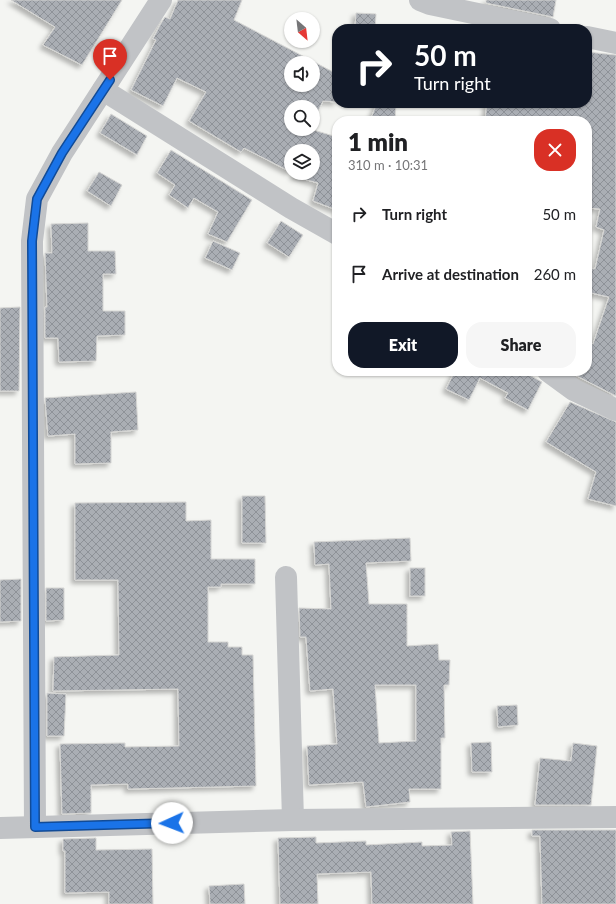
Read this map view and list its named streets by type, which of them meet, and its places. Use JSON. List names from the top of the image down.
{
  "north": "bottom right",
  "page": {
    "turn": ["50 m", "Turn right"],
    "heading": ["1 min", "310 m · 10:31"],
    "list": [
      {
        "name": "Turn right",
        "value": "50 m"
      },
      {
        "name": "Arrive at destination",
        "value": "260 m"
      }
    ],
    "buttons": ["Exit", "Share"]
  }
}
